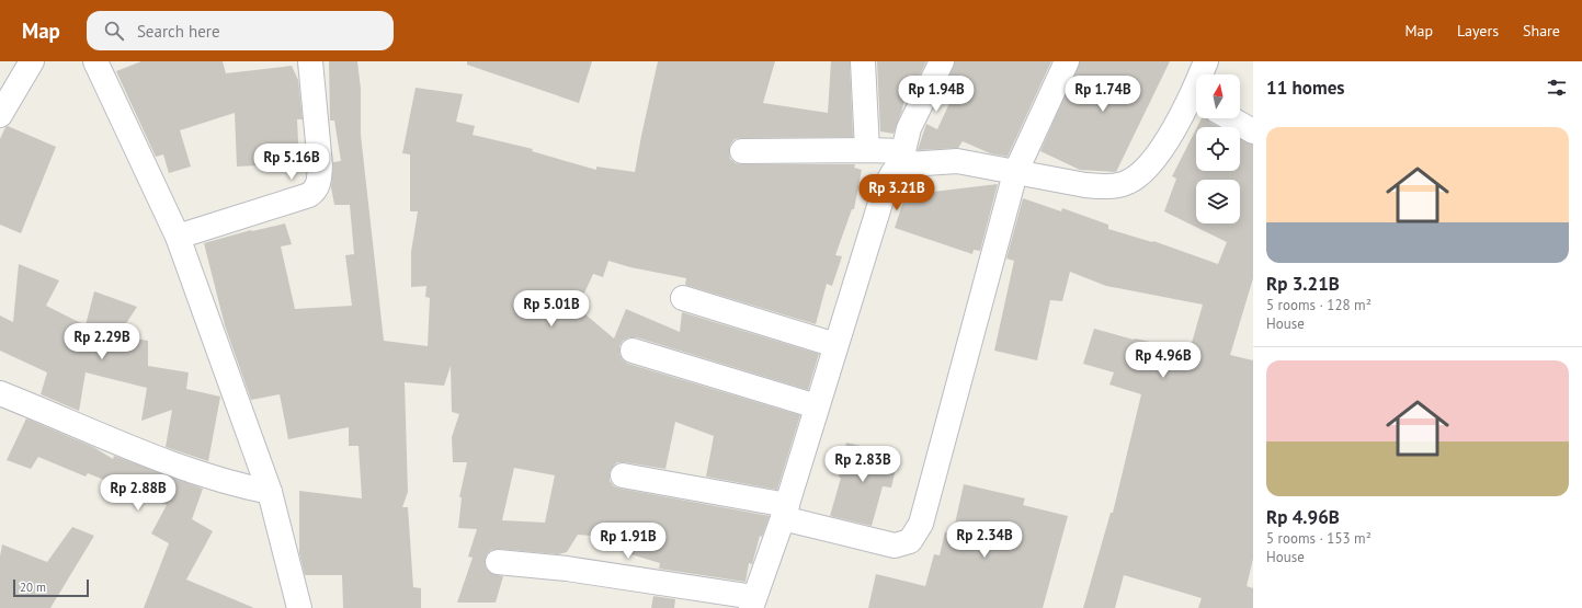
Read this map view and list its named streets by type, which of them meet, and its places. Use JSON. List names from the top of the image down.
{
  "scale_bar": "20 m",
  "north": "top",
  "page": {
    "header": "Map",
    "search": "Search here",
    "nav": ["Map", "Layers", "Share"],
    "heading": "11 homes",
    "price": [
      "Rp 1.94B",
      "Rp 1.74B",
      "Rp 5.16B",
      "Rp 3.21B",
      "Rp 5.01B",
      "Rp 2.29B",
      "Rp 4.96B",
      "Rp 2.83B",
      "Rp 2.88B",
      "Rp 2.34B",
      "Rp 1.91B"
    ],
    "list": [
      {
        "name": "Rp 3.21B",
        "note": "5 rooms · 128 m² · House"
      },
      {
        "name": "Rp 4.96B",
        "note": "5 rooms · 153 m² · House"
      }
    ],
    "scale": "20 m"
  }
}
